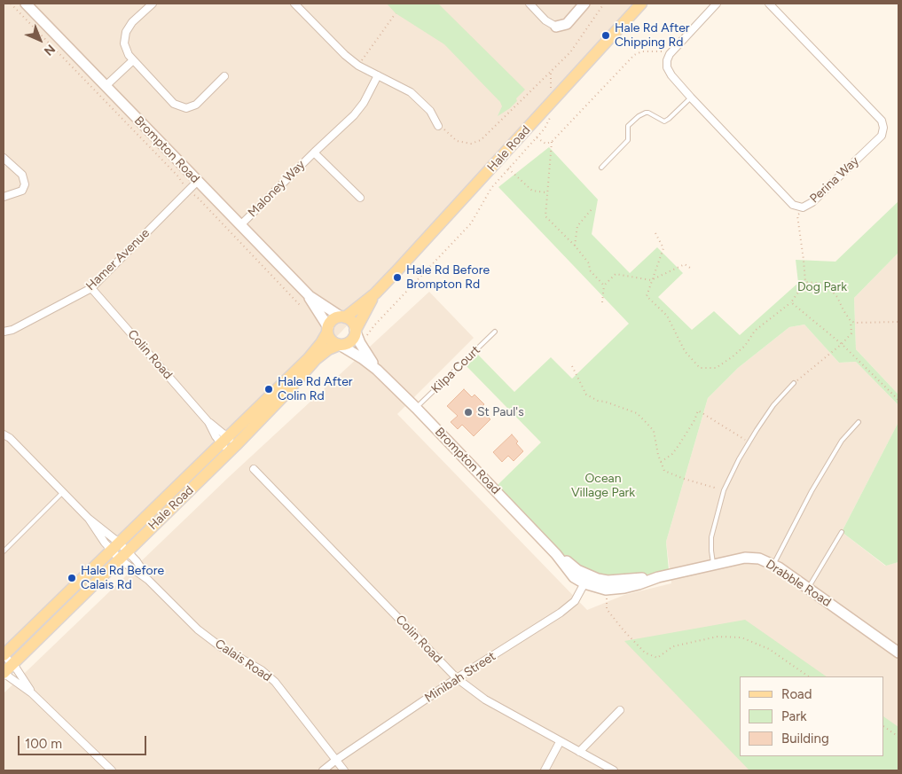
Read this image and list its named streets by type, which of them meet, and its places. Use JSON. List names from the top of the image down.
{
  "streets": {
    "main road": ["Hale Road"],
    "street": [
      "Brompton Road",
      "Perina Way",
      "Maloney Way",
      "Hamer Avenue",
      "Colin Road",
      "Drabble Road",
      "Calais Road",
      "Minibah Street"
    ],
    "lane": ["Kilpa Court"]
  },
  "crossings": [
    ["Hale Road", "Brompton Road"],
    ["Hale Road", "Colin Road"],
    ["Hale Road", "Calais Road"],
    ["Brompton Road", "Maloney Way"],
    ["Brompton Road", "Hamer Avenue"],
    ["Brompton Road", "Kilpa Court"],
    ["Brompton Road", "Drabble Road"],
    ["Brompton Road", "Minibah Street"],
    ["Hamer Avenue", "Colin Road"],
    ["Colin Road", "Minibah Street"],
    ["Drabble Road", "Minibah Street"],
    ["Calais Road", "Minibah Street"]
  ],
  "parks": ["Dog Park", "Ocean Village Park"],
  "places": [
    "Hale Rd After Chipping Rd",
    "Hale Rd Before Brompton Rd",
    "Hale Rd After Colin Rd",
    "St Paul's",
    "Hale Rd Before Calais Rd"
  ],
  "legend": ["Road", "Park", "Building"],
  "scale_bar": "100 m",
  "north": "bottom right"
}
